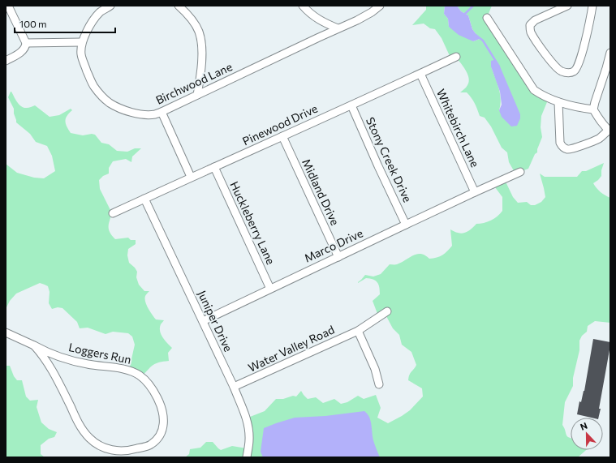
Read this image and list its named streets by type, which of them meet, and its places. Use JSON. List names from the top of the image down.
{
  "streets": {
    "street": [
      "Birchwood Lane",
      "Pinewood Drive",
      "Whitebirch Lane",
      "Stony Creek Drive",
      "Midland Drive",
      "Huckleberry Lane",
      "Marco Drive",
      "Juniper Drive",
      "Water Valley Road",
      "Loggers Run"
    ]
  },
  "crossings": [
    ["Pinewood Drive", "Whitebirch Lane"],
    ["Pinewood Drive", "Stony Creek Drive"],
    ["Pinewood Drive", "Midland Drive"],
    ["Pinewood Drive", "Huckleberry Lane"],
    ["Pinewood Drive", "Juniper Drive"],
    ["Whitebirch Lane", "Marco Drive"],
    ["Stony Creek Drive", "Marco Drive"],
    ["Midland Drive", "Marco Drive"],
    ["Huckleberry Lane", "Marco Drive"],
    ["Marco Drive", "Juniper Drive"],
    ["Juniper Drive", "Water Valley Road"]
  ],
  "scale_bar": "100 m",
  "north": "top"
}
